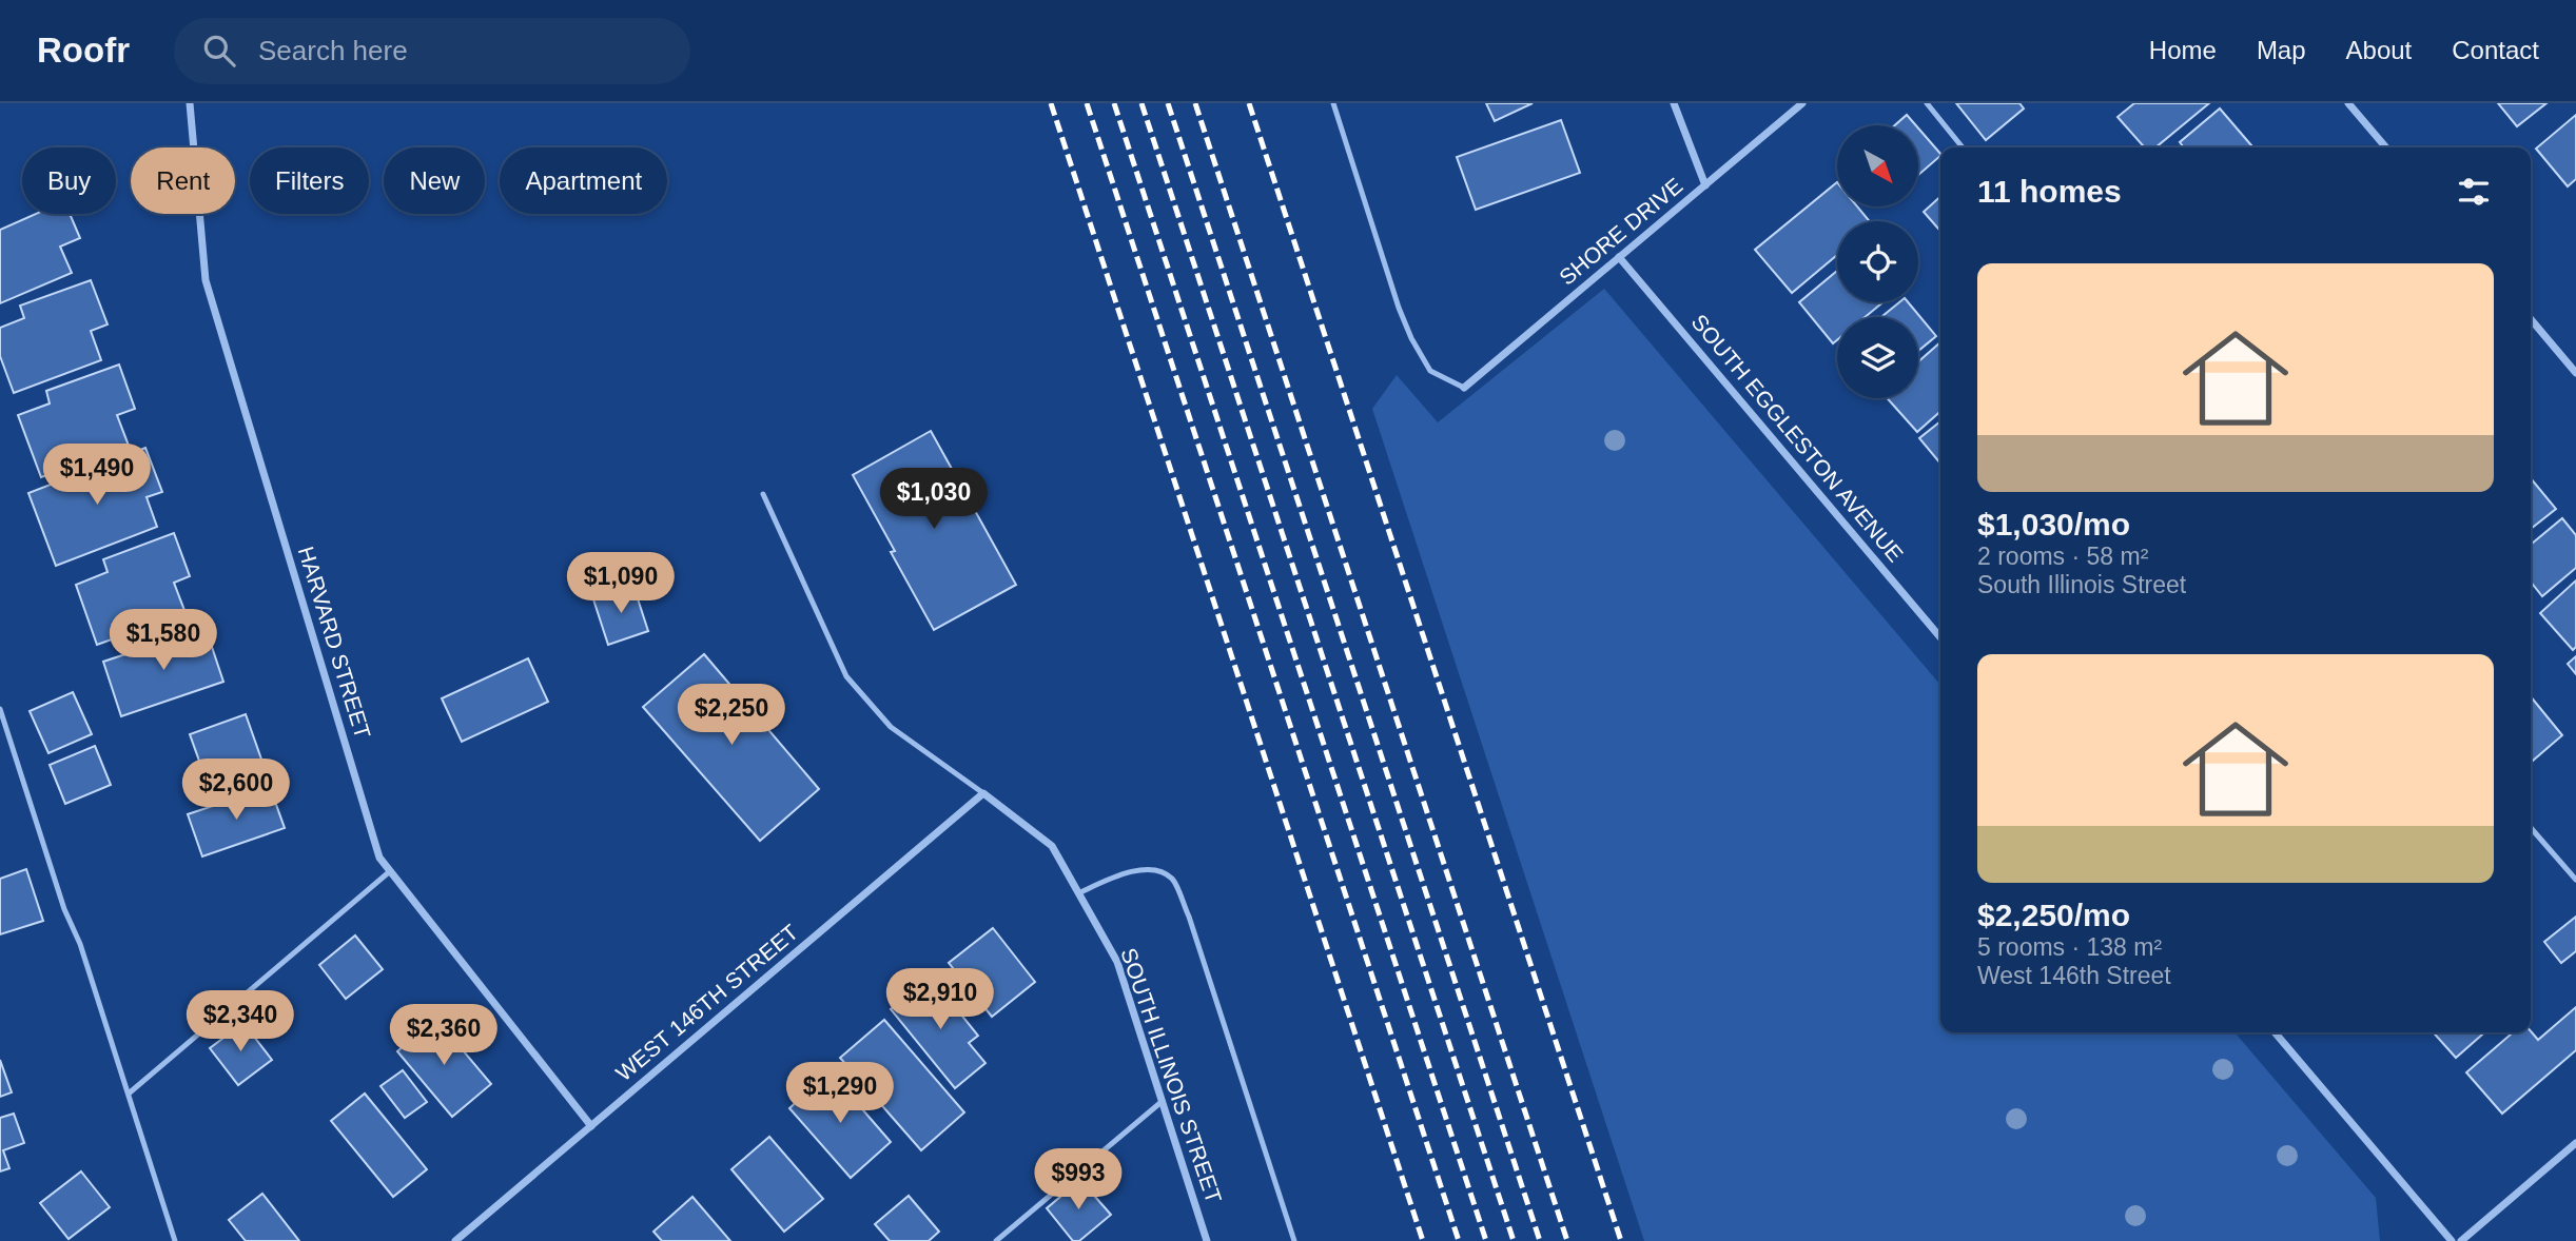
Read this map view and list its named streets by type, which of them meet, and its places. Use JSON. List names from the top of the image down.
{
  "streets": {
    "street": [
      "SHORE DRIVE",
      "SOUTH EGGLESTON AVENUE",
      "HARVARD STREET",
      "WEST 146TH STREET",
      "SOUTH ILLINOIS STREET"
    ]
  },
  "crossings": [
    ["SHORE DRIVE", "SOUTH EGGLESTON AVENUE"],
    ["HARVARD STREET", "WEST 146TH STREET"],
    ["WEST 146TH STREET", "SOUTH ILLINOIS STREET"]
  ],
  "north": "bottom right",
  "page": {
    "header": "Roofr",
    "search": "Search here",
    "nav": [
      "Home",
      "Map",
      "About",
      "Contact"
    ],
    "chip": [
      "Buy",
      "Rent",
      "Filters",
      "New",
      "Apartment"
    ],
    "heading": "11 homes",
    "list": [
      {
        "name": "$1,030/mo",
        "note": "2 rooms · 58 m² · South Illinois Street"
      },
      {
        "name": "$2,250/mo",
        "note": "5 rooms · 138 m² · West 146th Street"
      }
    ],
    "price": [
      "$1,490",
      "$1,030",
      "$1,090",
      "$1,580",
      "$2,250",
      "$2,600",
      "$2,910",
      "$2,340",
      "$2,360",
      "$1,290",
      "$993"
    ]
  }
}
